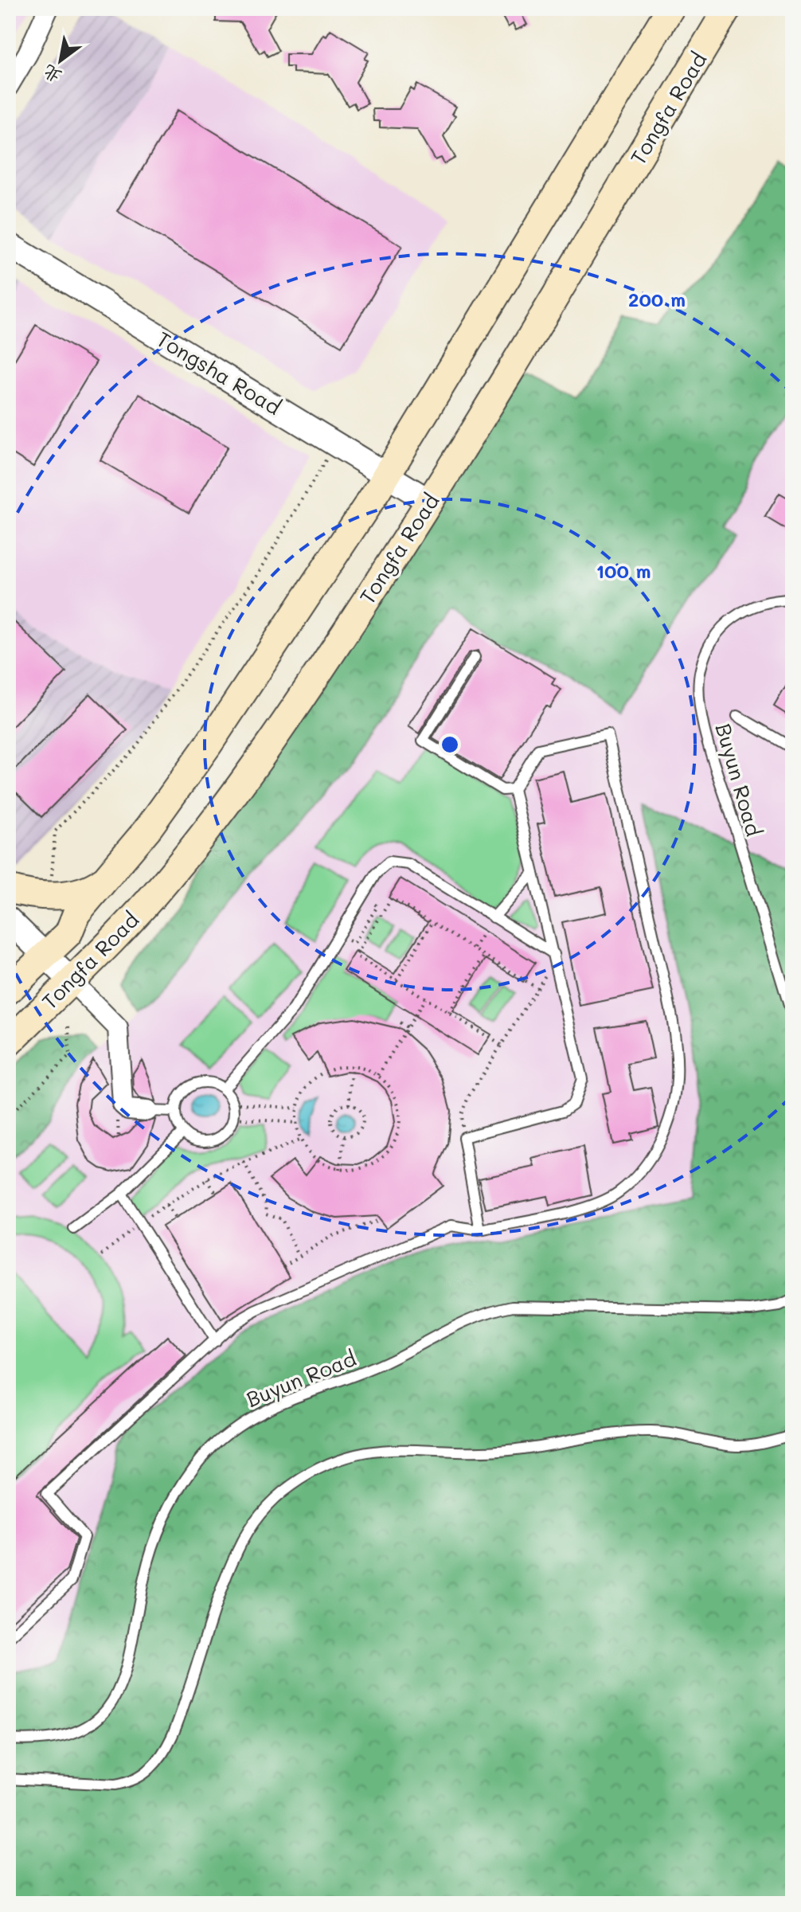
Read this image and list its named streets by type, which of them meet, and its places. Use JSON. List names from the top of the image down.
{
  "streets": {
    "main road": ["Tongfa Road"],
    "street": ["Tongsha Road"],
    "lane": ["Buyun Road"]
  },
  "crossings": [
    ["Tongfa Road", "Tongsha Road"]
  ],
  "north": "bottom left",
  "rings": ["200 m", "100 m"]
}
